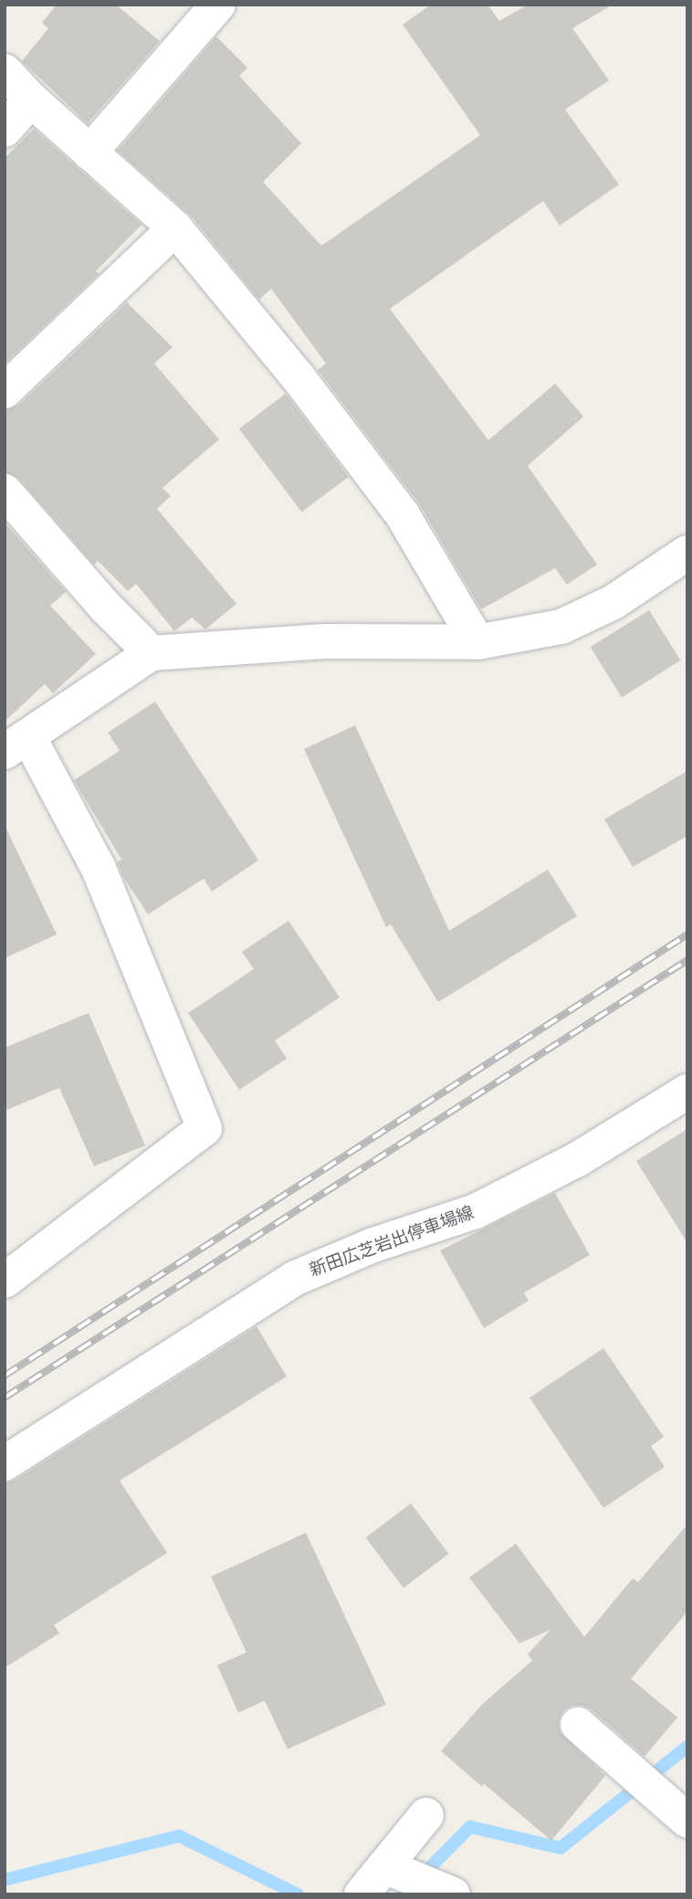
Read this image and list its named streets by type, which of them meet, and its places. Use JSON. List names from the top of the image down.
{
  "streets": {
    "street": ["新田広芝岩出停車場線"]
  }
}
